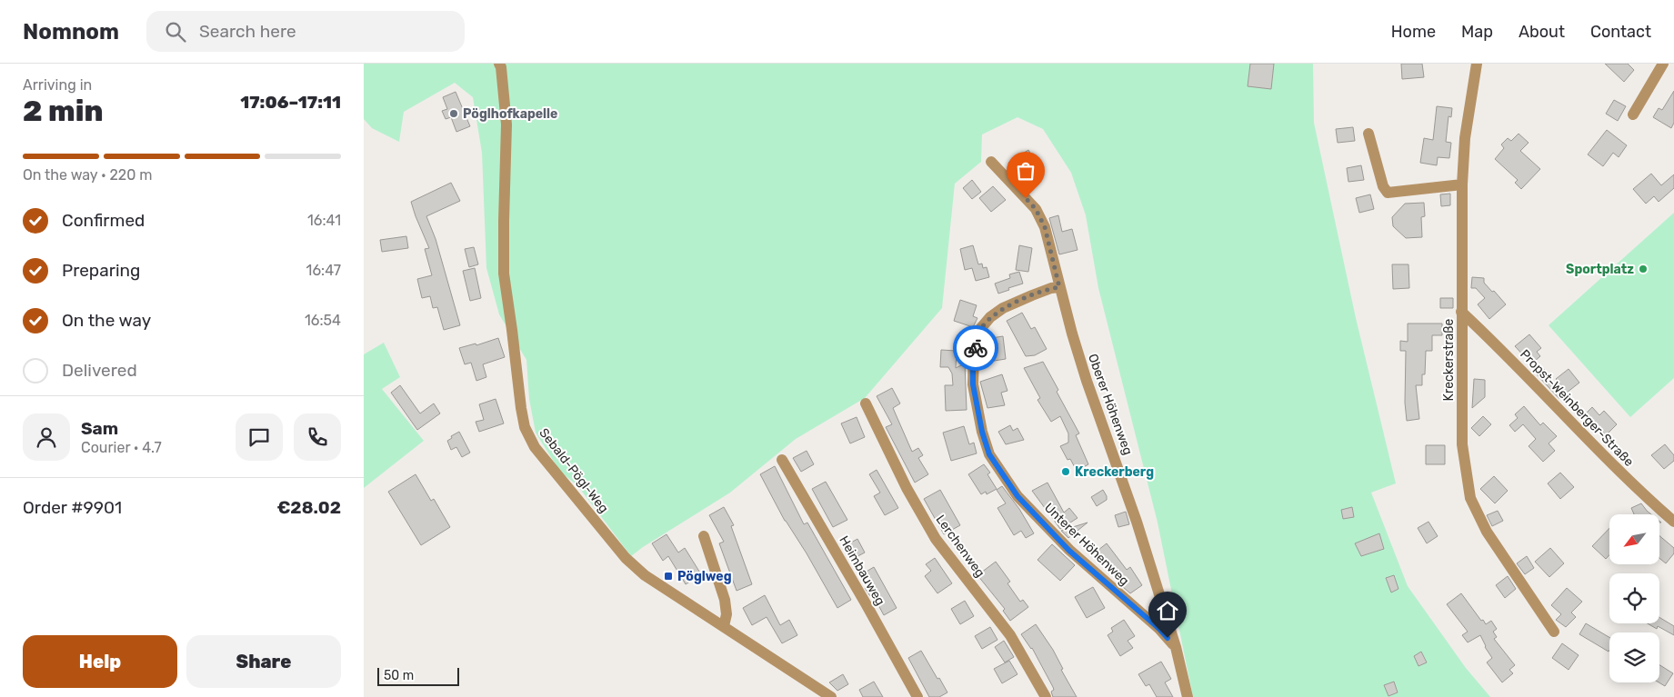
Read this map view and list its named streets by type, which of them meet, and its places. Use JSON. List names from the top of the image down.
{
  "streets": {
    "street": [
      "Kreckerstraße",
      "Oberer Höhenweg",
      "Propst-Weinberger-Straße",
      "Sebald-Pögl-Weg",
      "Unterer Höhenweg",
      "Lerchenweg",
      "Heimbauweg"
    ]
  },
  "crossings": [
    ["Kreckerstraße", "Propst-Weinberger-Straße"],
    ["Oberer Höhenweg", "Unterer Höhenweg"]
  ],
  "places": {
    "other": ["Pöglhofkapelle", "Sportplatz", "Kreckerberg"],
    "transit": ["Pöglweg"]
  },
  "scale_bar": "50 m",
  "north": "bottom left",
  "page": {
    "header": "Nomnom",
    "search": "Search here",
    "nav": [
      "Home",
      "Map",
      "About",
      "Contact"
    ],
    "heading": ["2 min", "Arriving in", "17:06–17:11"],
    "panel": [
      "Sam",
      "Courier · 4.7",
      "Order #9901",
      "€28.02"
    ],
    "bar": "On the way · 220 m",
    "list": [
      ["Confirmed", "16:41"],
      ["Preparing", "16:47"],
      ["On the way", "16:54"],
      "Delivered"
    ],
    "buttons": ["Help", "Share"],
    "scale": "50 m"
  }
}
